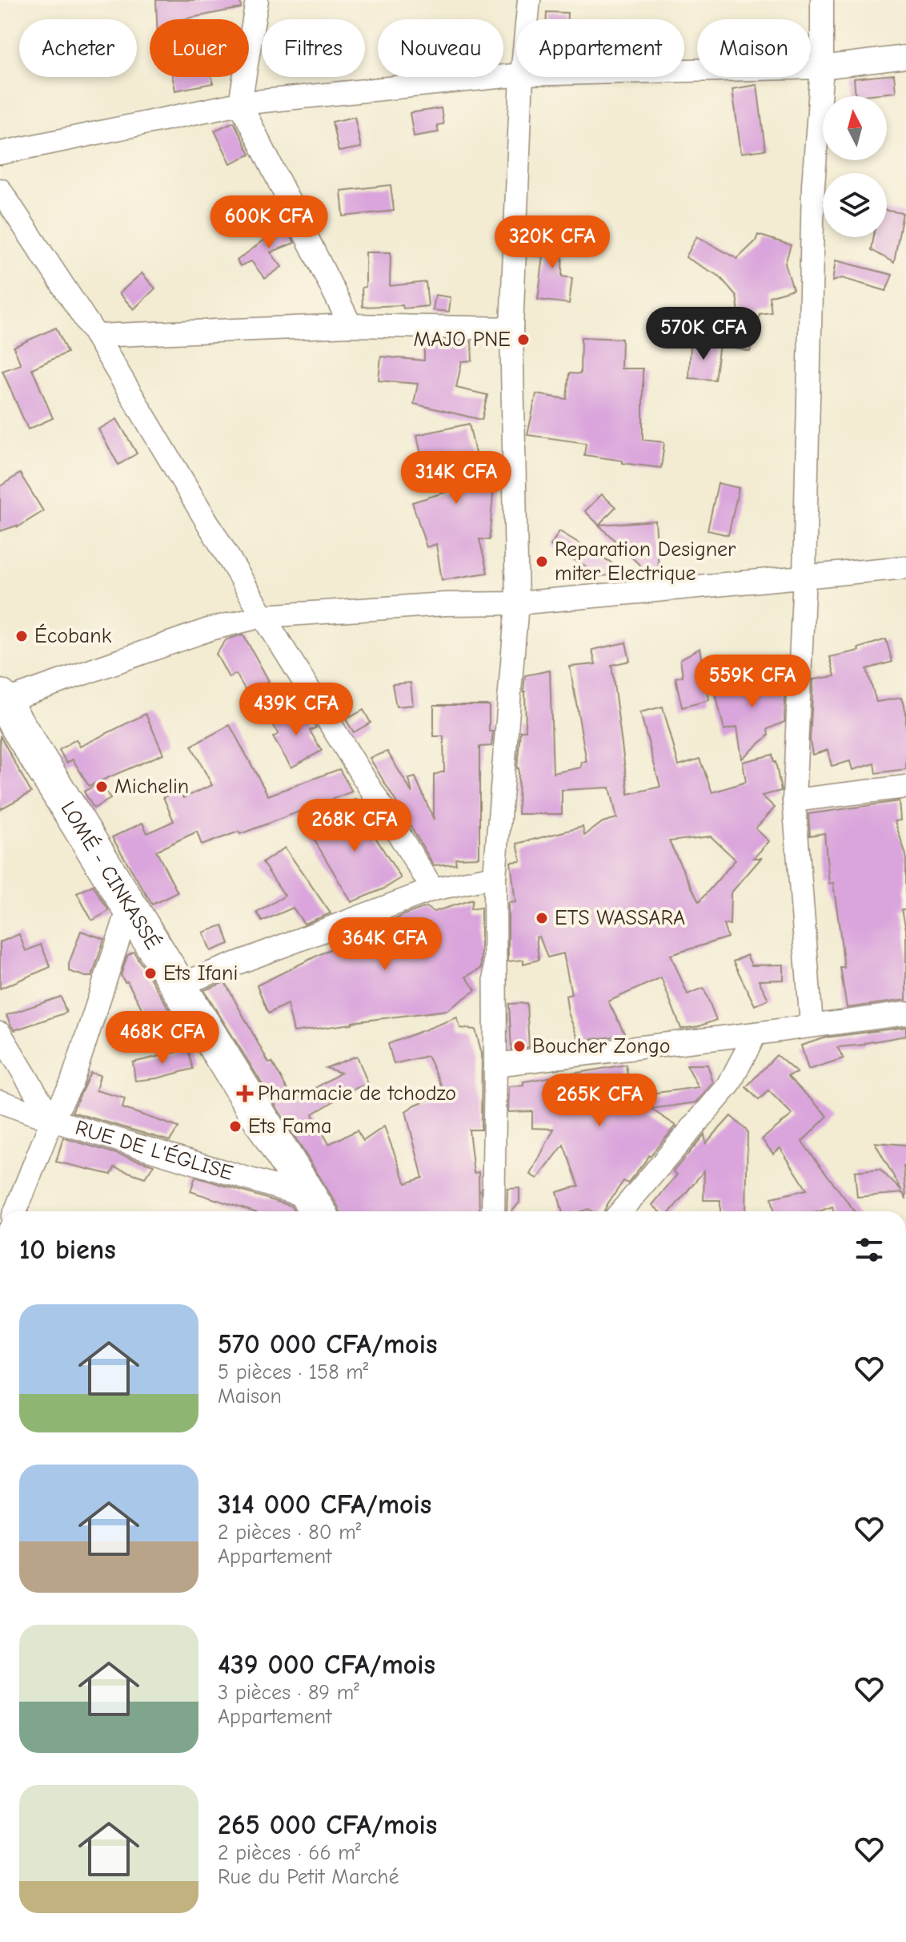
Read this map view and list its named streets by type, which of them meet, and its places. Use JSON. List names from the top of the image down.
{
  "streets": {
    "highway": ["LOMÉ - CINKASSÉ"],
    "street": ["RUE DE L'ÉGLISE"]
  },
  "crossings": [
    ["LOMÉ - CINKASSÉ", "RUE DE L'ÉGLISE"]
  ],
  "places": {
    "other": [
      "MAJO PNE",
      "Reparation Designer miter Electrique",
      "Écobank",
      "Michelin",
      "ETS WASSARA",
      "Ets Ifani",
      "Boucher Zongo",
      "Ets Fama"
    ],
    "health": ["Pharmacie de tchodzo"]
  },
  "north": "top",
  "page": {
    "chip": [
      "Acheter",
      "Louer",
      "Filtres",
      "Nouveau",
      "Appartement",
      "Maison"
    ],
    "price": [
      "600K CFA",
      "320K CFA",
      "570K CFA",
      "314K CFA",
      "559K CFA",
      "439K CFA",
      "268K CFA",
      "364K CFA",
      "468K CFA",
      "265K CFA"
    ],
    "heading": "10 biens",
    "list": [
      {
        "name": "570 000 CFA/mois",
        "note": "5 pièces · 158 m² · Maison"
      },
      {
        "name": "314 000 CFA/mois",
        "note": "2 pièces · 80 m² · Appartement"
      },
      {
        "name": "439 000 CFA/mois",
        "note": "3 pièces · 89 m² · Appartement"
      },
      {
        "name": "265 000 CFA/mois",
        "note": "2 pièces · 66 m² · Rue du Petit Marché"
      }
    ]
  }
}
